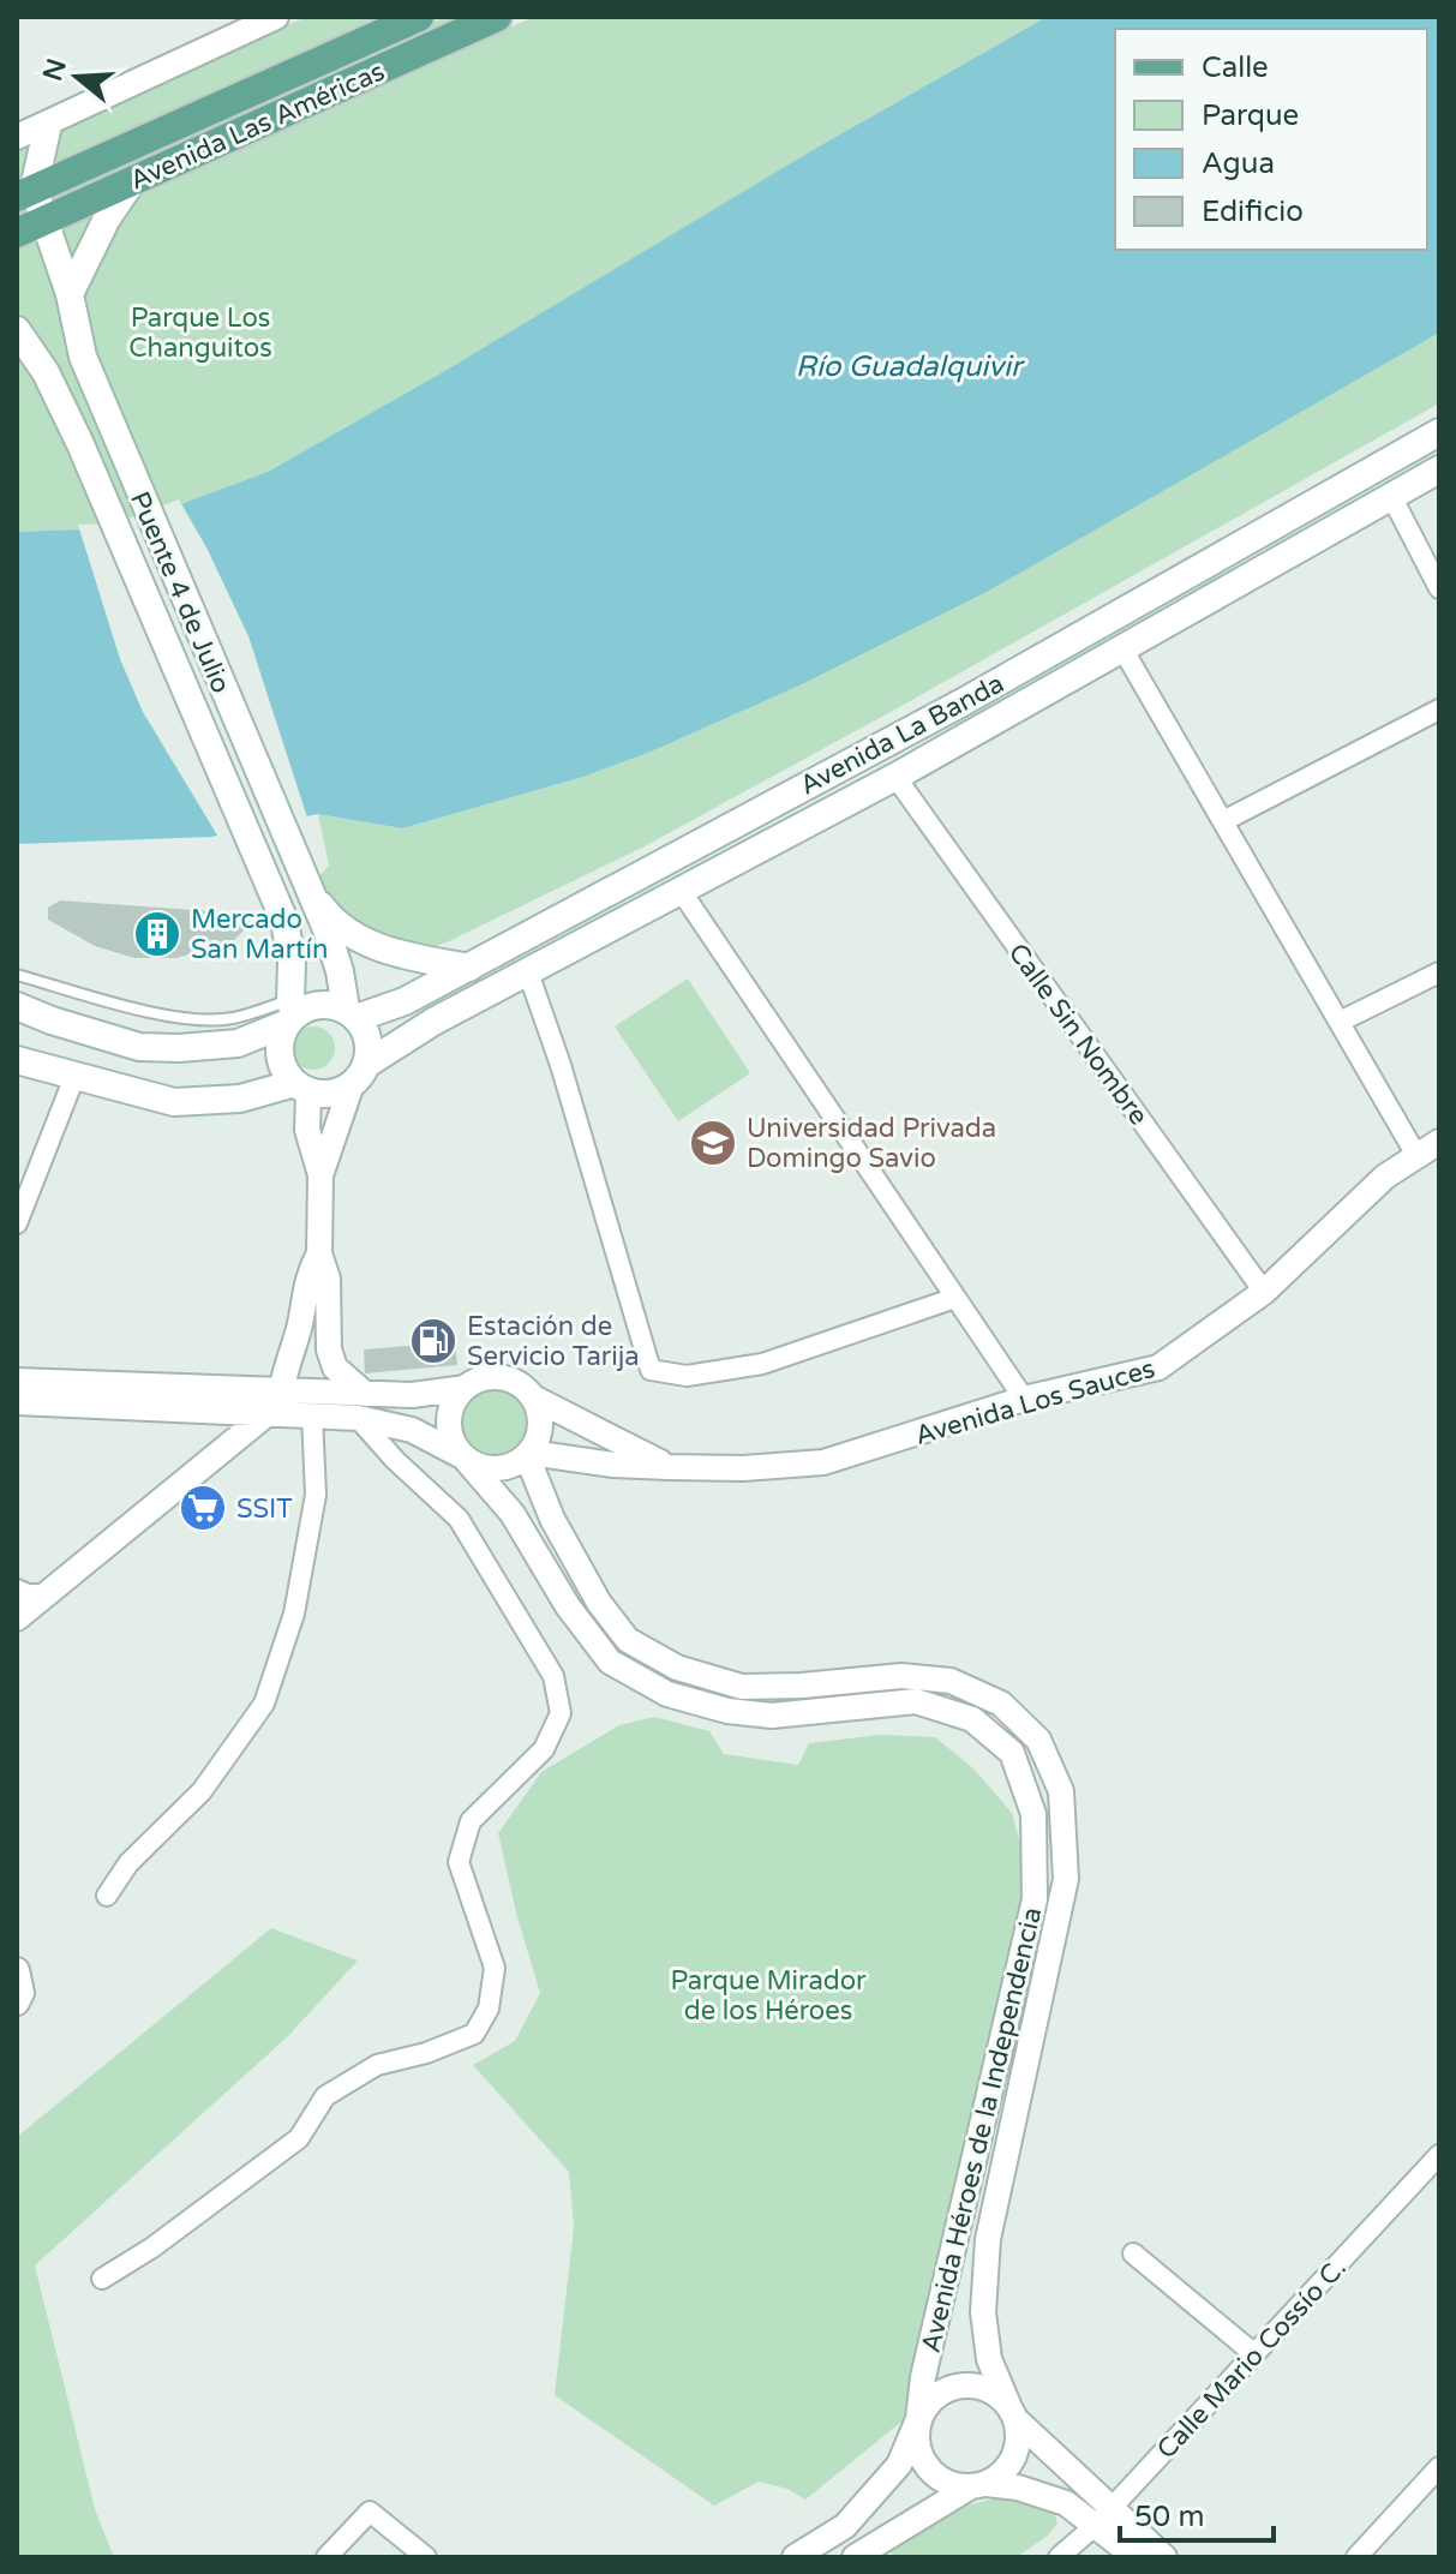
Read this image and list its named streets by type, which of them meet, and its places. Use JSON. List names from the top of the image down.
{
  "streets": {
    "main road": ["Avenida Las Américas", "Puente 4 de Julio", "Avenida La Banda"],
    "street": [
      "Calle Sin Nombre",
      "Avenida Los Sauces",
      "Avenida Héroes de la Independencia",
      "Calle Mario Cossío C."
    ]
  },
  "crossings": [
    ["Avenida Las Américas", "Puente 4 de Julio"],
    ["Puente 4 de Julio", "Avenida La Banda"],
    ["Avenida La Banda", "Calle Sin Nombre"],
    ["Calle Sin Nombre", "Avenida Los Sauces"],
    ["Avenida Los Sauces", "Avenida Héroes de la Independencia"]
  ],
  "water": ["Río Guadalquivir"],
  "parks": ["Parque Los Changuitos", "Parque Mirador de los Héroes"],
  "places": {
    "building": ["Mercado San Martín"],
    "school or university": ["Universidad Privada Domingo Savio"],
    "fuel station": ["Estación de Servicio Tarija"],
    "supermarket": ["SSIT"]
  },
  "legend": [
    "Calle",
    "Parque",
    "Agua",
    "Edificio"
  ],
  "scale_bar": "50 m",
  "north": "left"
}
